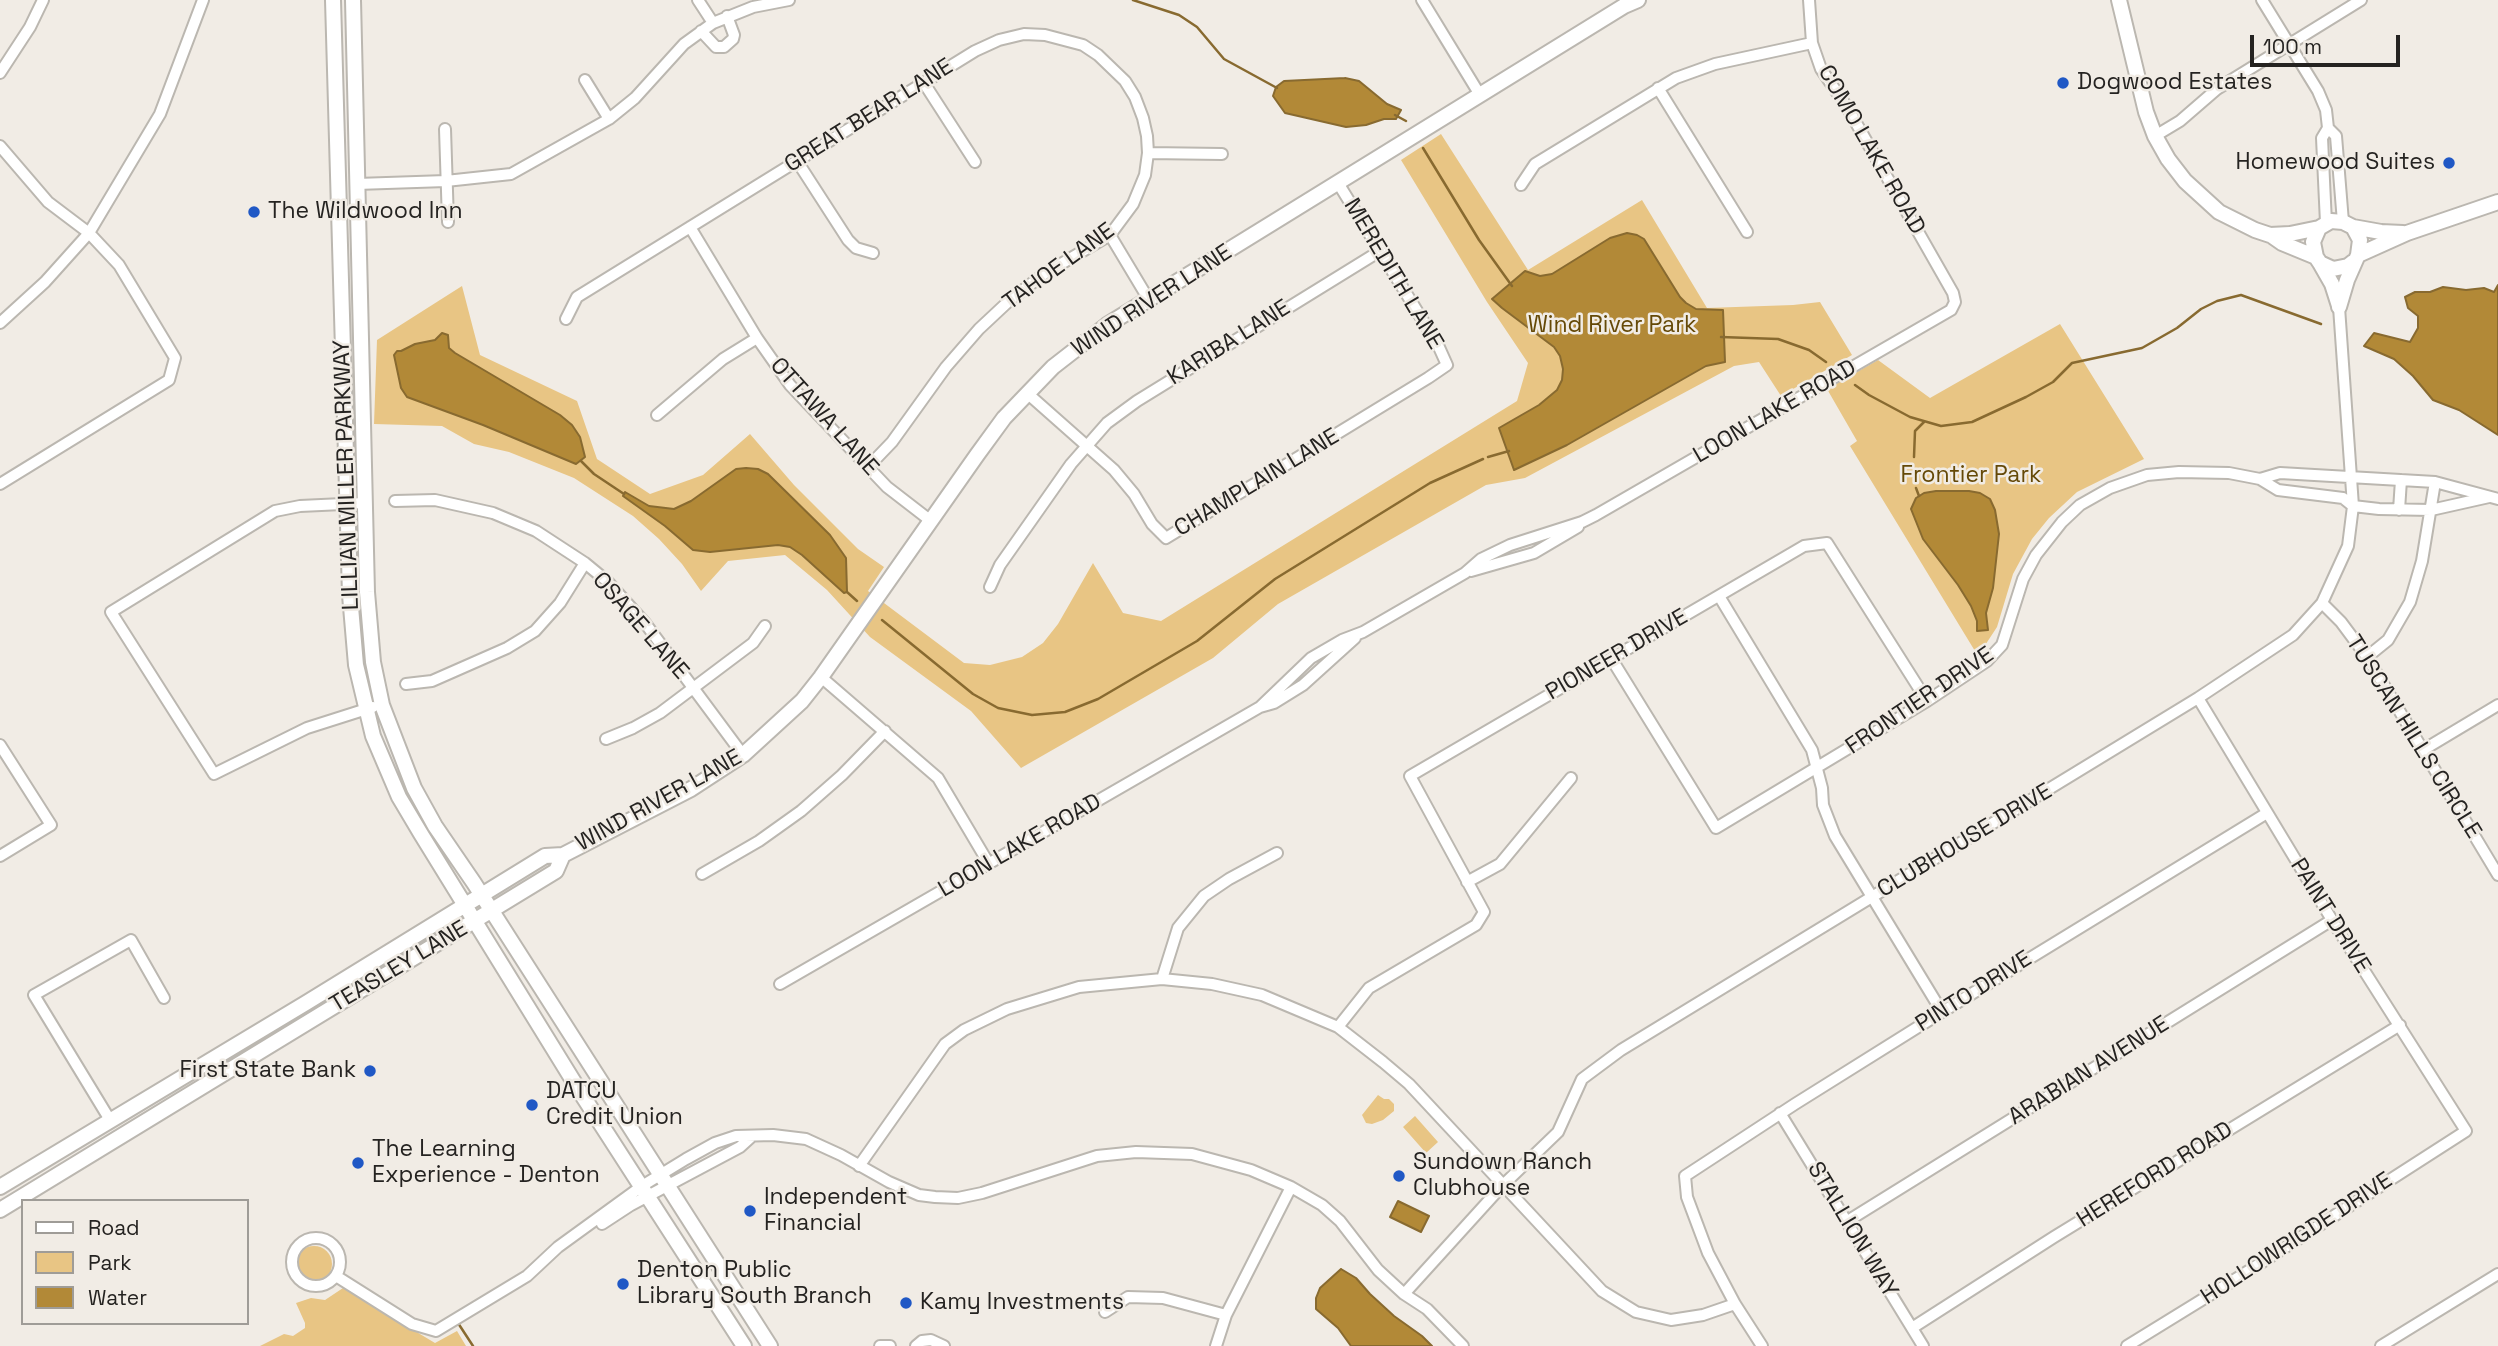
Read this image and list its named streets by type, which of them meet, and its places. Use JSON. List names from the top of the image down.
{
  "streets": {
    "main road": [
      "WIND RIVER LANE",
      "LILLIAN MILLER PARKWAY",
      "CLUBHOUSE DRIVE",
      "TEASLEY LANE"
    ],
    "street": [
      "GREAT BEAR LANE",
      "COMO LAKE ROAD",
      "TAHOE LANE",
      "MEREDITH LANE",
      "KARIBA LANE",
      "LOON LAKE ROAD",
      "OTTAWA LANE",
      "CHAMPLAIN LANE",
      "OSAGE LANE",
      "PIONEER DRIVE",
      "FRONTIER DRIVE",
      "TUSCAN HILLS CIRCLE",
      "PAINT DRIVE",
      "PINTO DRIVE",
      "ARABIAN AVENUE",
      "HEREFORD ROAD",
      "STALLION WAY",
      "HOLLOWRIGDE DRIVE"
    ]
  },
  "crossings": [
    ["GREAT BEAR LANE", "TAHOE LANE"],
    ["GREAT BEAR LANE", "OTTAWA LANE"],
    ["COMO LAKE ROAD", "LOON LAKE ROAD"],
    ["TAHOE LANE", "OTTAWA LANE"],
    ["MEREDITH LANE", "WIND RIVER LANE"],
    ["MEREDITH LANE", "KARIBA LANE"],
    ["MEREDITH LANE", "CHAMPLAIN LANE"],
    ["WIND RIVER LANE", "OTTAWA LANE"],
    ["WIND RIVER LANE", "LILLIAN MILLER PARKWAY"],
    ["WIND RIVER LANE", "CHAMPLAIN LANE"],
    ["WIND RIVER LANE", "OSAGE LANE"],
    ["WIND RIVER LANE", "TEASLEY LANE"],
    ["KARIBA LANE", "CHAMPLAIN LANE"],
    ["LILLIAN MILLER PARKWAY", "TEASLEY LANE"],
    ["PIONEER DRIVE", "FRONTIER DRIVE"],
    ["FRONTIER DRIVE", "CLUBHOUSE DRIVE"],
    ["TUSCAN HILLS CIRCLE", "CLUBHOUSE DRIVE"],
    ["CLUBHOUSE DRIVE", "PAINT DRIVE"],
    ["PAINT DRIVE", "PINTO DRIVE"],
    ["PAINT DRIVE", "ARABIAN AVENUE"],
    ["PAINT DRIVE", "HEREFORD ROAD"],
    ["PAINT DRIVE", "HOLLOWRIGDE DRIVE"],
    ["PINTO DRIVE", "STALLION WAY"],
    ["ARABIAN AVENUE", "STALLION WAY"],
    ["HEREFORD ROAD", "STALLION WAY"]
  ],
  "parks": ["Wind River Park", "Frontier Park"],
  "places": [
    "Dogwood Estates",
    "Homewood Suites",
    "The Wildwood Inn",
    "First State Bank",
    "DATCU Credit Union",
    "The Learning Experience - Denton",
    "Sundown Ranch Clubhouse",
    "Independent Financial",
    "Denton Public Library South Branch",
    "Kamy Investments"
  ],
  "legend": ["Road", "Park", "Water"],
  "scale_bar": "100 m"
}
